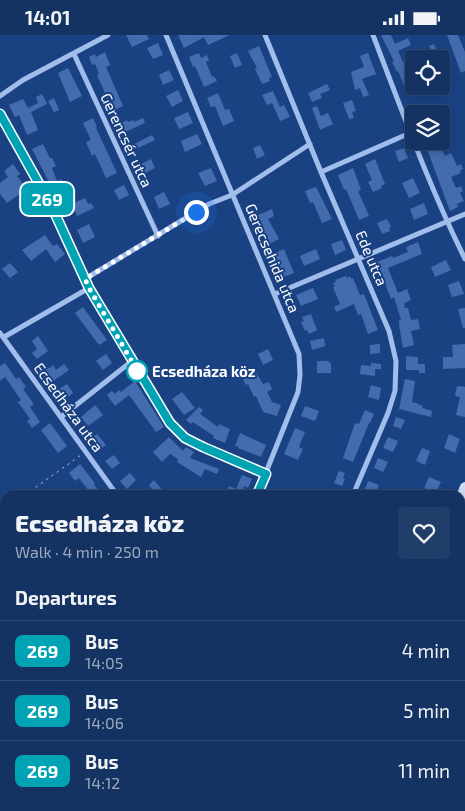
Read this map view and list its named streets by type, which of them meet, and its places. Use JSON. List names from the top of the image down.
{
  "streets": {
    "street": [
      "Gerencsér utca",
      "Gerecsehida utca",
      "Ede utca",
      "Ecsedháza utca"
    ]
  },
  "places": ["Ecsedháza köz"],
  "lines": ["bus line 269"],
  "page": {
    "status": "14:01",
    "on_map": "269",
    "heading": [
      ["Ecsedháza köz", "Walk · 4 min · 250 m"],
      "Departures"
    ],
    "list": [
      {
        "mark": "269",
        "name": "Bus",
        "note": "14:05",
        "value": "4 min"
      },
      {
        "mark": "269",
        "name": "Bus",
        "note": "14:06",
        "value": "5 min"
      },
      {
        "mark": "269",
        "name": "Bus",
        "note": "14:12",
        "value": "11 min"
      }
    ]
  }
}
